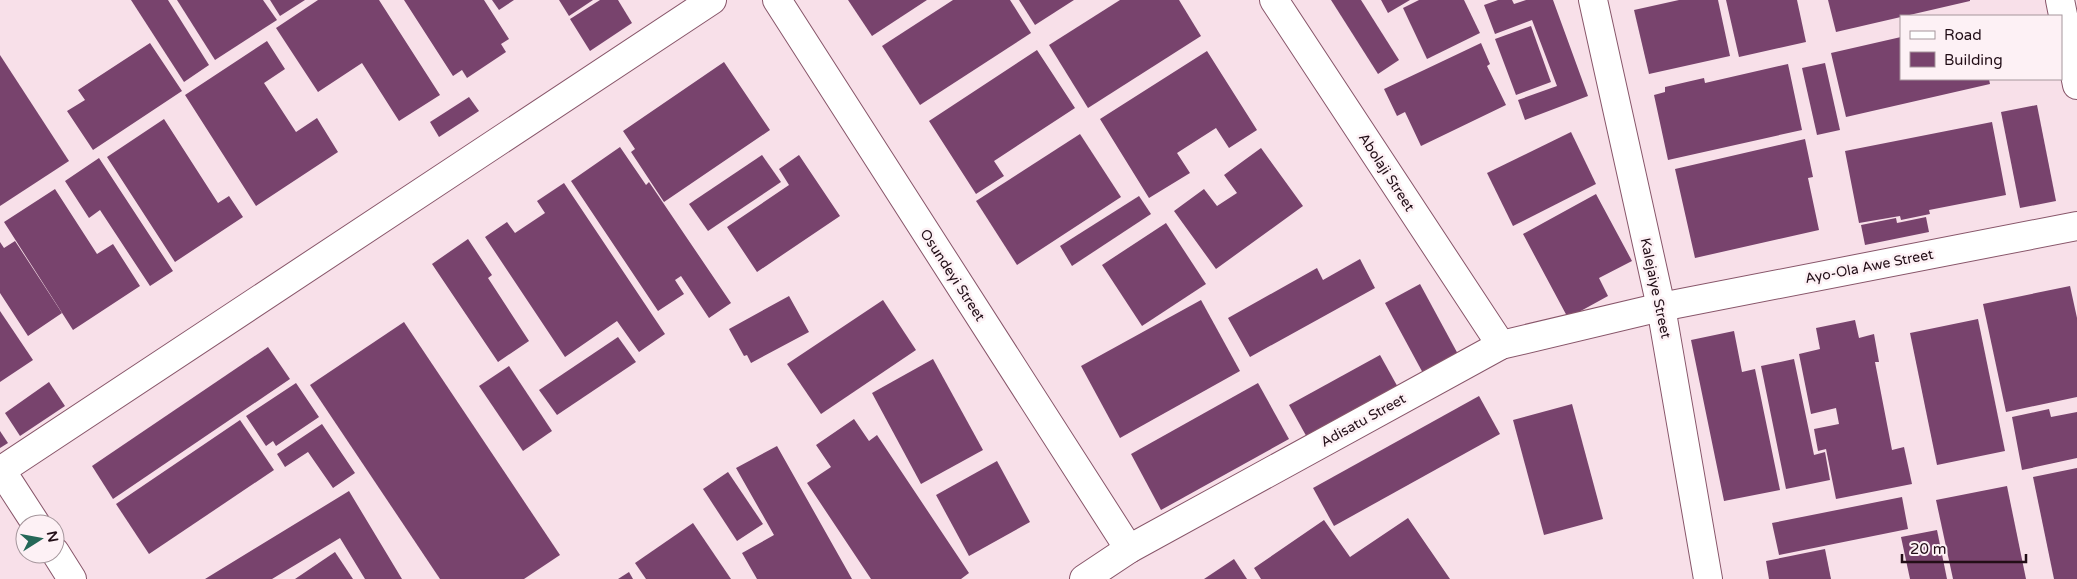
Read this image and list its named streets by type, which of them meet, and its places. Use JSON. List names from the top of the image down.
{
  "streets": {
    "street": [
      "Abolaji Street",
      "Ayo-Ola Awe Street",
      "Osundeyi Street",
      "Kalejaiye Street",
      "Adisatu Street"
    ]
  },
  "crossings": [
    ["Abolaji Street", "Adisatu Street"],
    ["Ayo-Ola Awe Street", "Kalejaiye Street"],
    ["Ayo-Ola Awe Street", "Adisatu Street"],
    ["Osundeyi Street", "Adisatu Street"],
    ["Kalejaiye Street", "Adisatu Street"]
  ],
  "legend": ["Road", "Building"],
  "scale_bar": "20 m",
  "north": "right"
}
